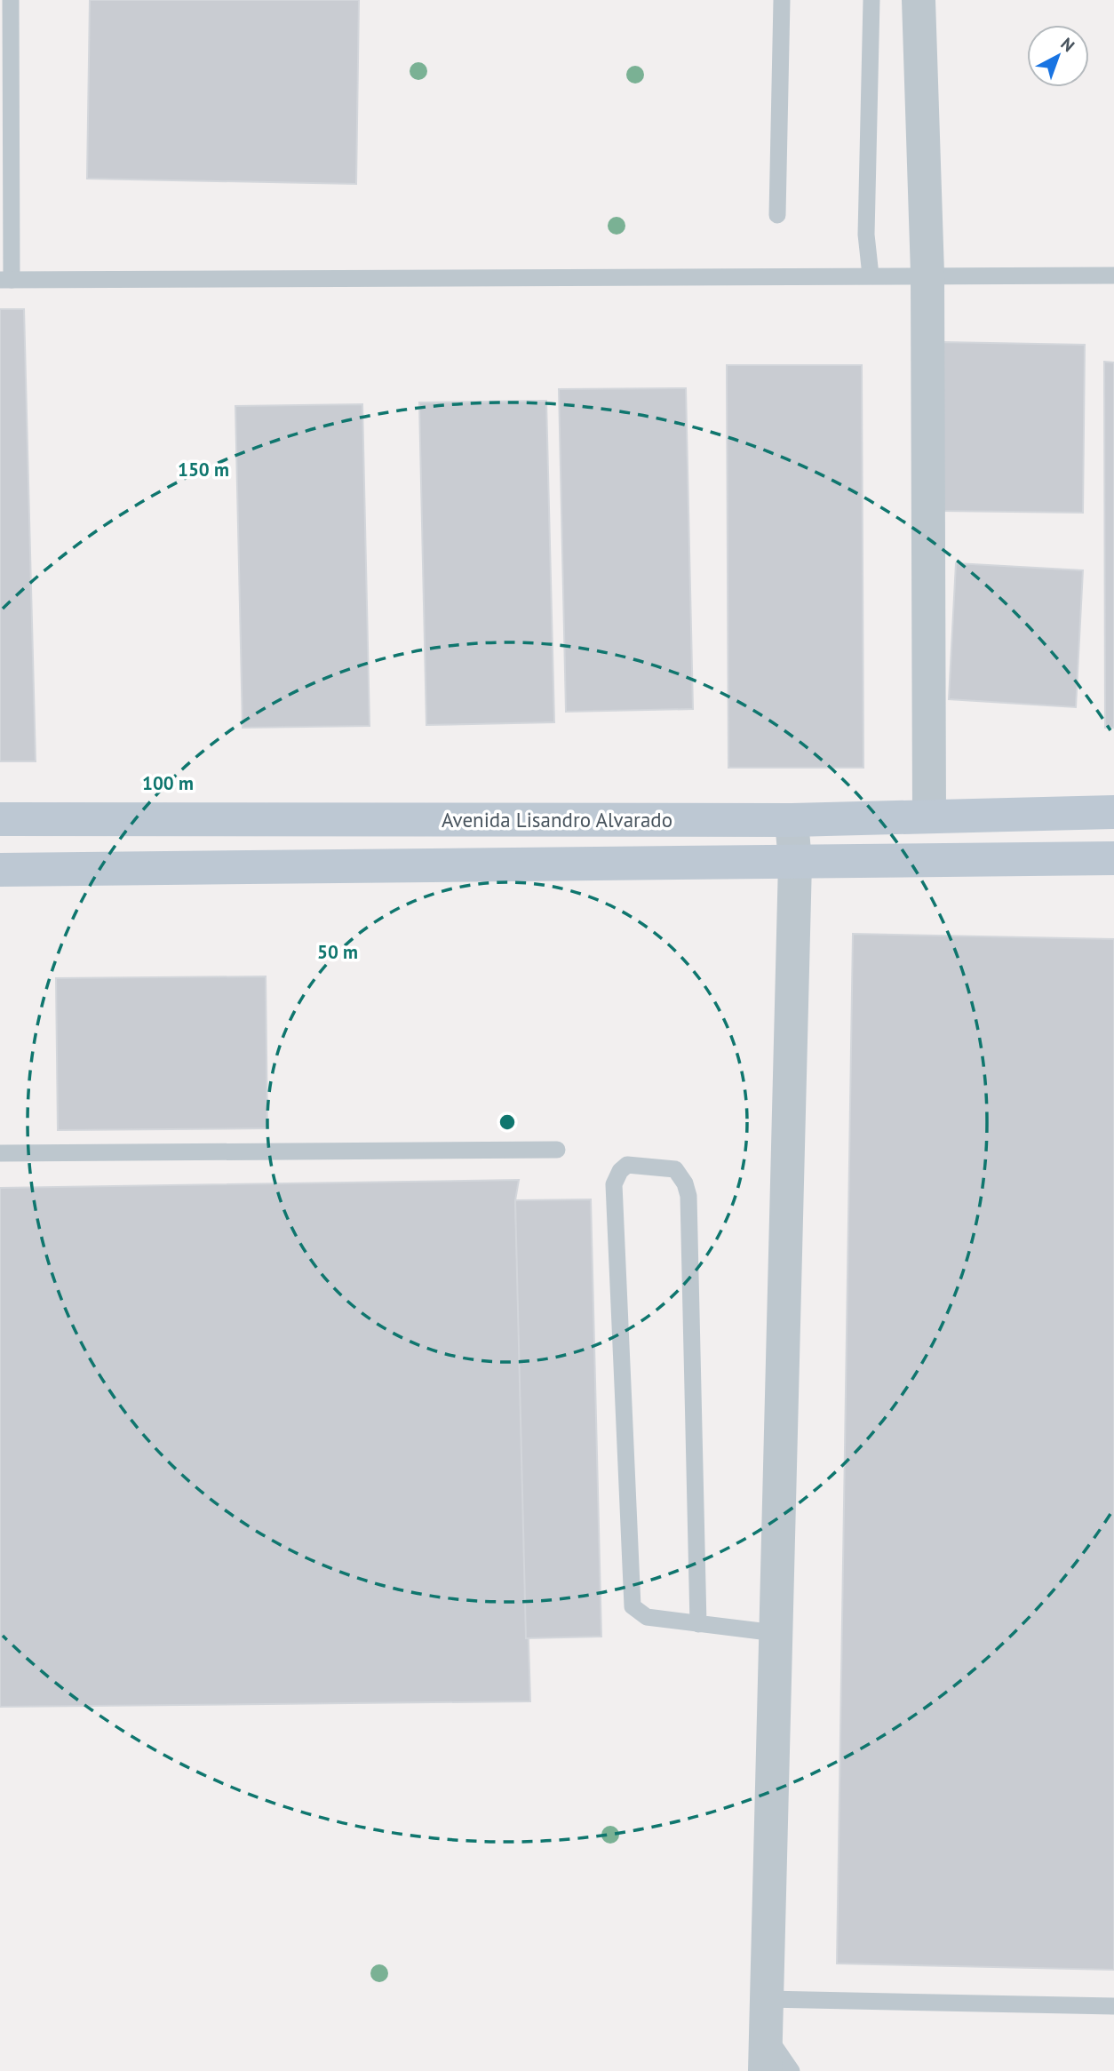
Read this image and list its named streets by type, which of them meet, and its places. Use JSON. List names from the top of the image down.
{
  "streets": {
    "street": ["Avenida Lisandro Alvarado"]
  },
  "north": "top right",
  "rings": ["150 m", "100 m", "50 m"]
}
